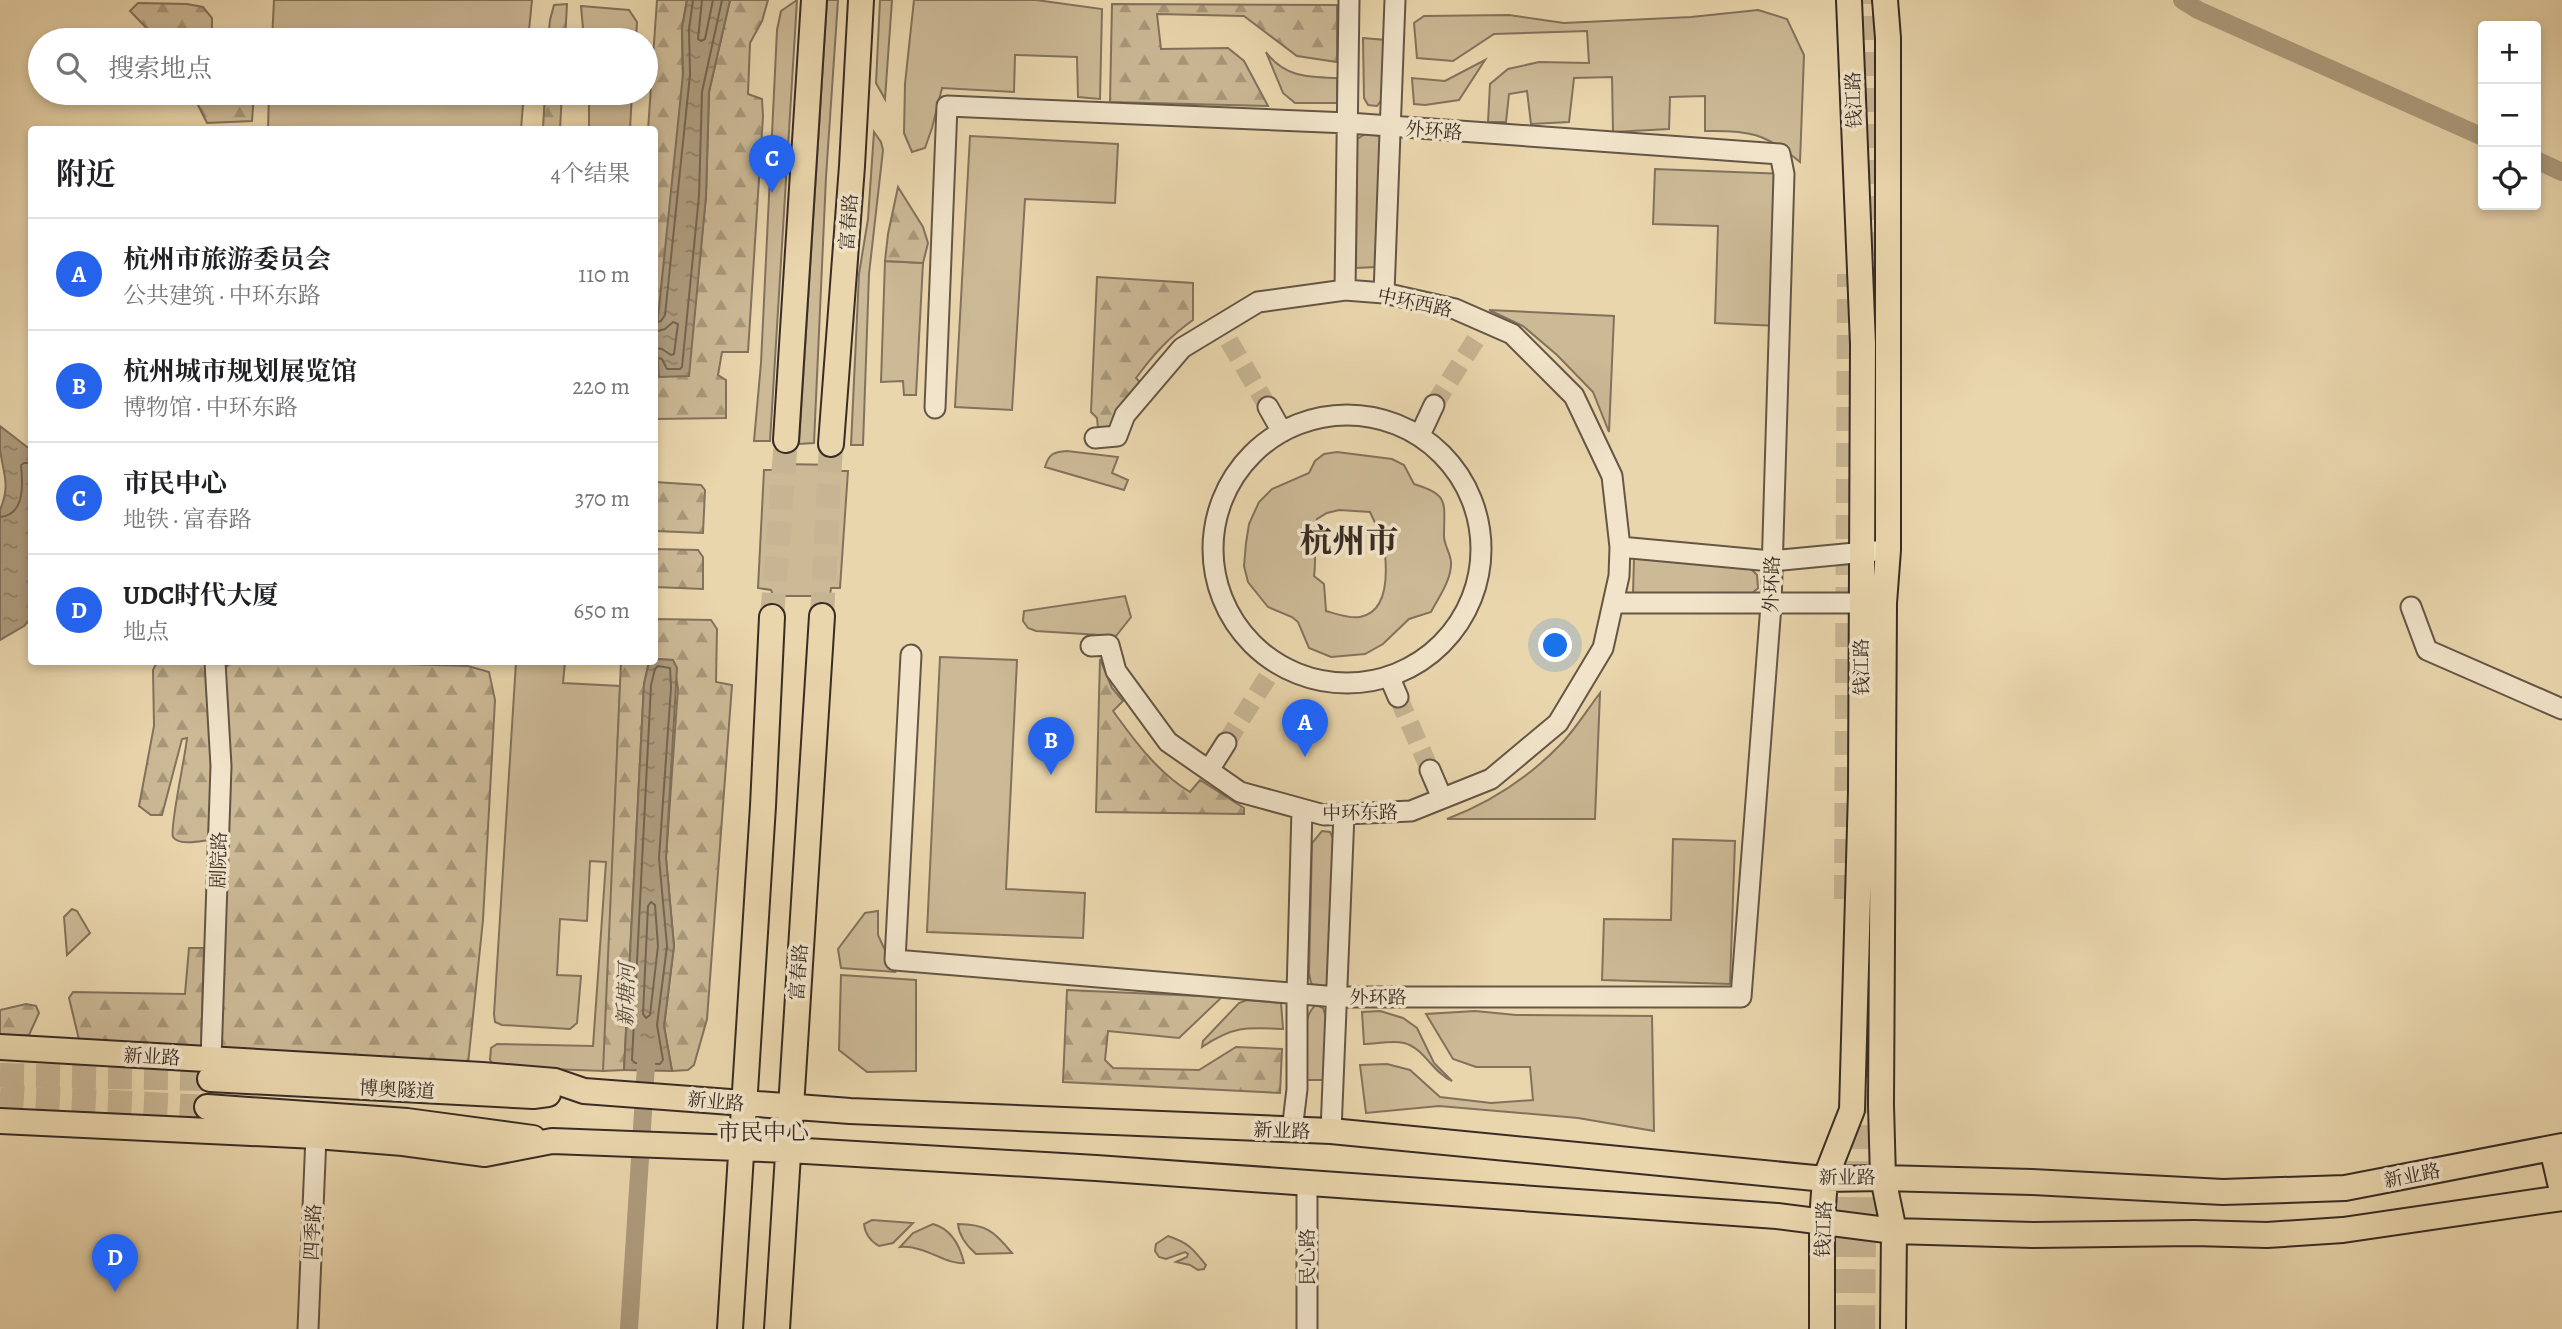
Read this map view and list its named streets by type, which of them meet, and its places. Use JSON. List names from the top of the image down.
{
  "streets": {
    "main road": [
      "钱江路",
      "富春路",
      "新业路",
      "博奥隧道"
    ],
    "street": [
      "外环路",
      "中环西路",
      "中环东路",
      "剧院路",
      "四季路",
      "民心路"
    ]
  },
  "crossings": [
    ["钱江路", "新业路"],
    ["富春路", "新业路"],
    ["中环西路", "中环东路"],
    ["剧院路", "新业路"]
  ],
  "districts": ["杭州市", "市民中心"],
  "water": ["新塘河"],
  "page": {
    "map_buttons": ["+", "−"],
    "search": "搜索地点",
    "heading": ["附近", "4个结果"],
    "pins": [
      "C",
      "A",
      "B",
      "D"
    ],
    "list": [
      {
        "mark": "A",
        "name": "杭州市旅游委员会",
        "note": "公共建筑 · 中环东路",
        "value": "110 m"
      },
      {
        "mark": "B",
        "name": "杭州城市规划展览馆",
        "note": "博物馆 · 中环东路",
        "value": "220 m"
      },
      {
        "mark": "C",
        "name": "市民中心",
        "note": "地铁 · 富春路",
        "value": "370 m"
      },
      {
        "mark": "D",
        "name": "UDC时代大厦",
        "note": "地点",
        "value": "650 m"
      }
    ]
  }
}
